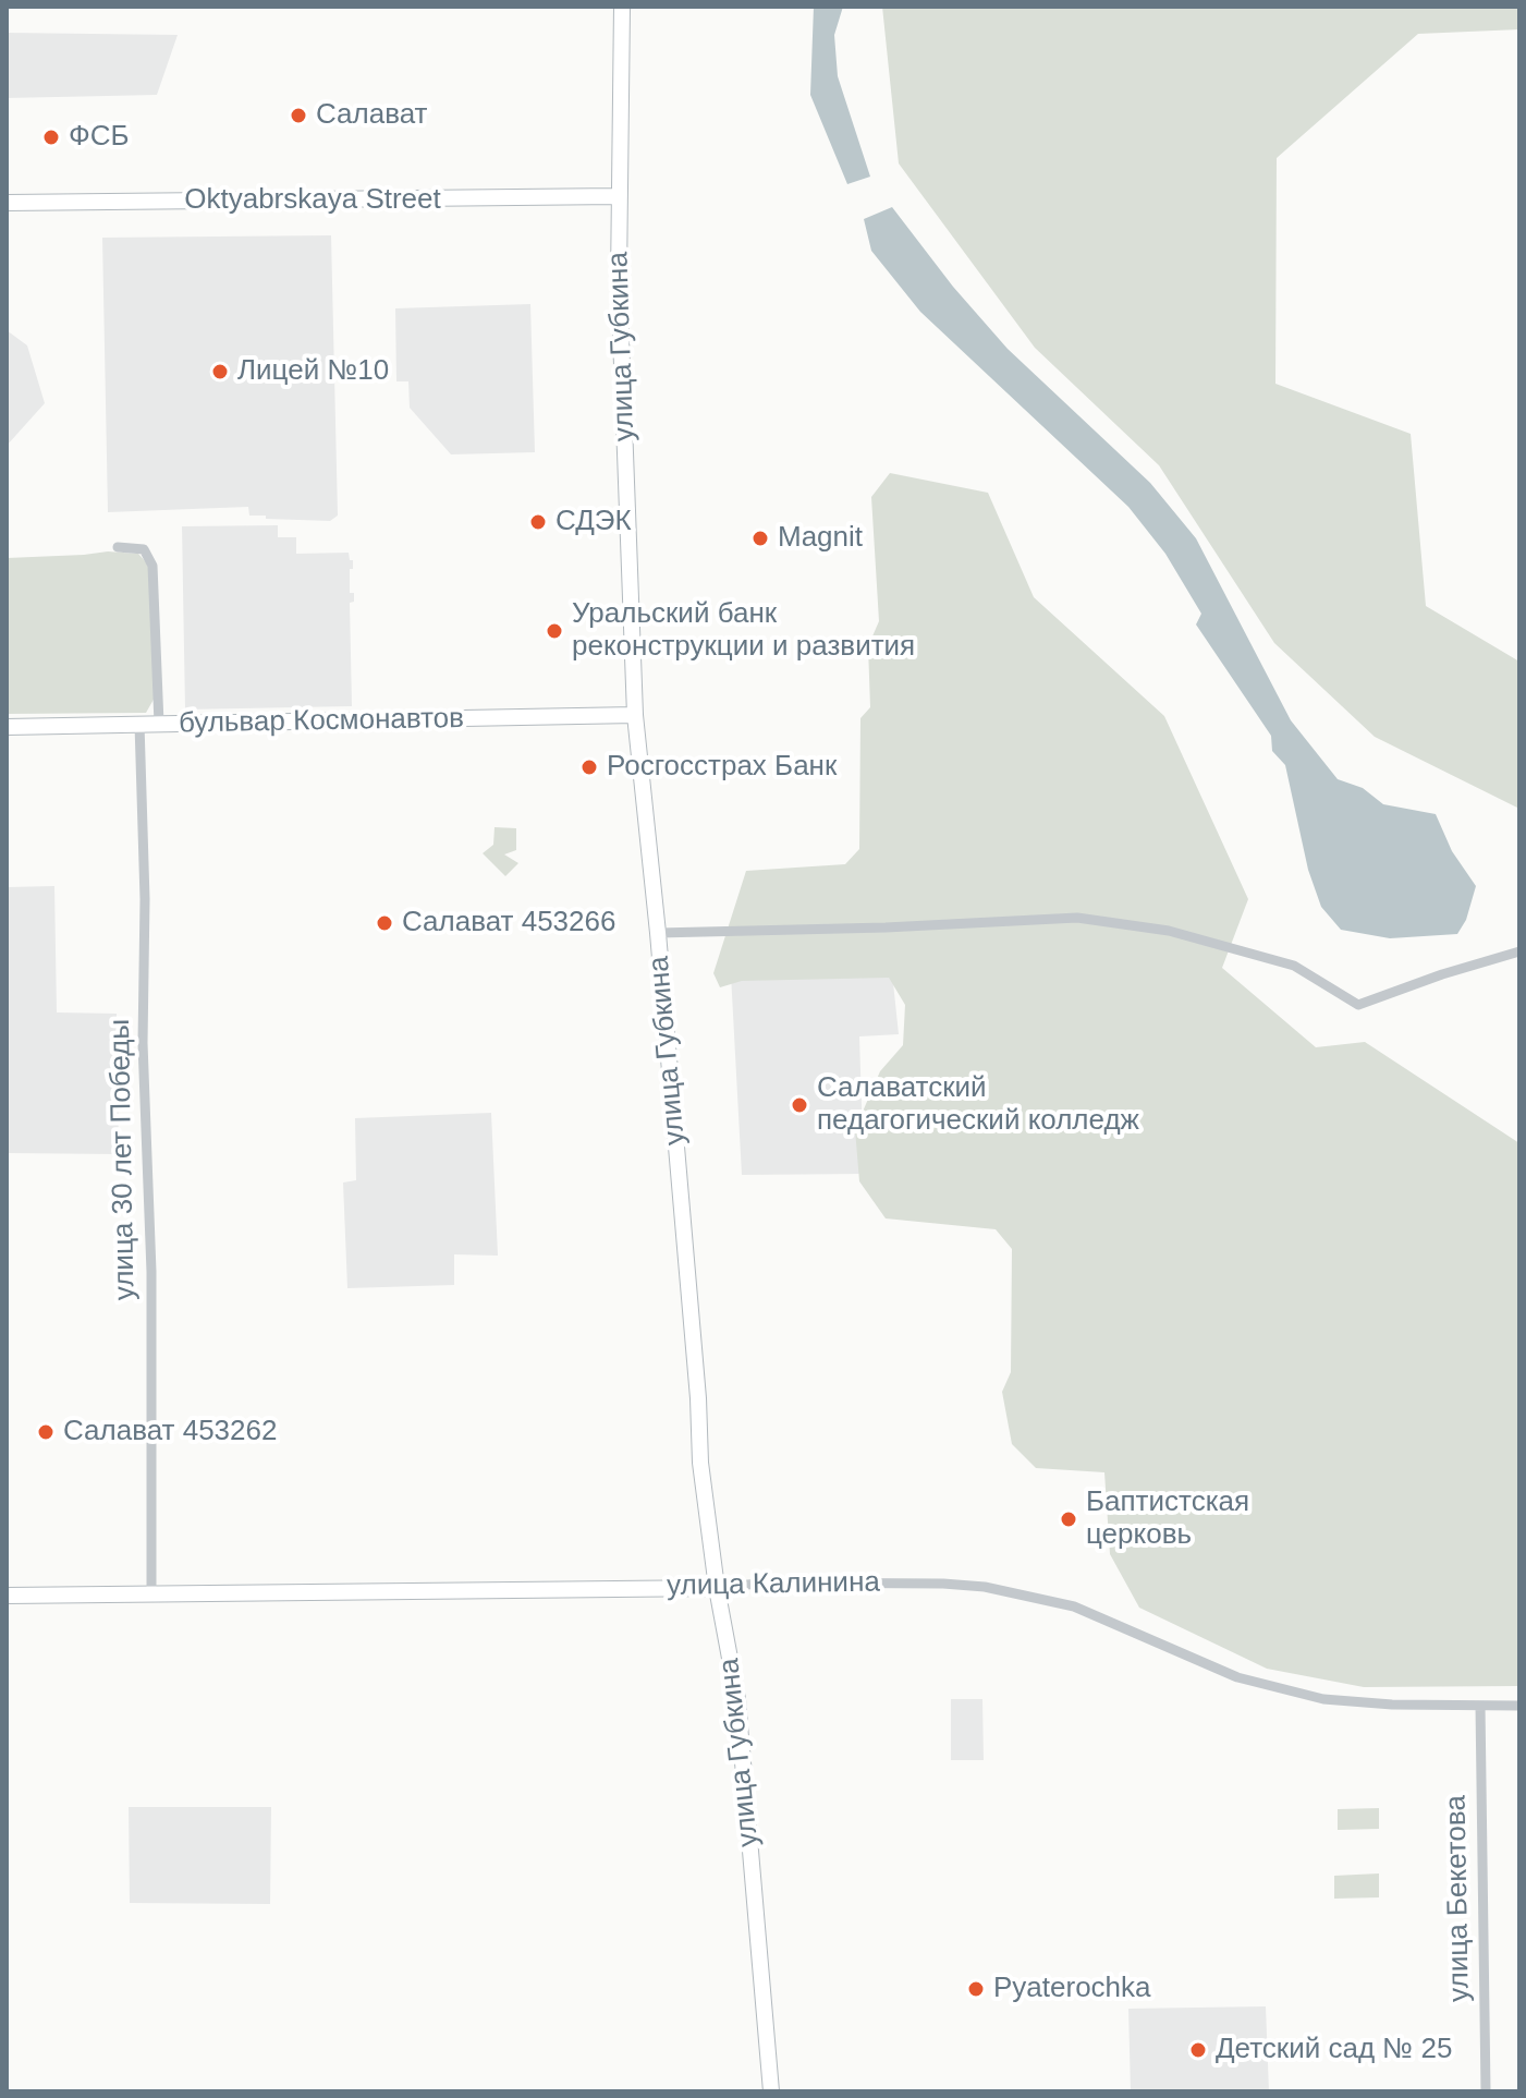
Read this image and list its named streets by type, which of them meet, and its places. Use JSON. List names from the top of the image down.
{
  "streets": {
    "street": [
      "Oktyabrskaya Street",
      "улица Губкина",
      "бульвар Космонавтов",
      "улица 30 лет Победы",
      "улица Калинина",
      "улица Бекетова"
    ]
  },
  "crossings": [
    ["Oktyabrskaya Street", "улица Губкина"],
    ["улица Губкина", "бульвар Космонавтов"],
    ["улица Губкина", "улица Калинина"],
    ["бульвар Космонавтов", "улица 30 лет Победы"],
    ["улица 30 лет Победы", "улица Калинина"],
    ["улица Калинина", "улица Бекетова"]
  ],
  "places": [
    "Салават",
    "ФСБ",
    "Лицей №10",
    "СДЭК",
    "Magnit",
    "Уральский банк реконструкции и развития",
    "Росгосстрах Банк",
    "Салават 453266",
    "Салаватский педагогический колледж",
    "Салават 453262",
    "Баптистская церковь",
    "Pyaterochka",
    "Детский сад № 25"
  ]
}
